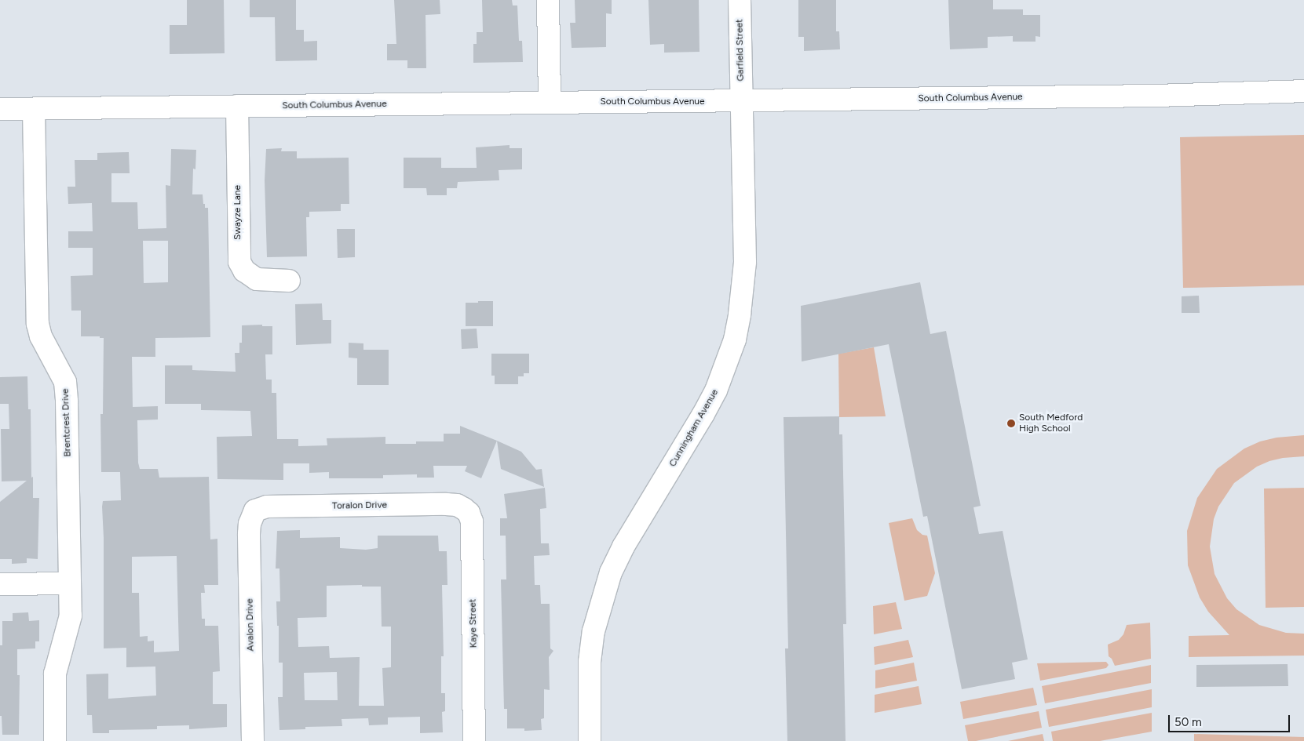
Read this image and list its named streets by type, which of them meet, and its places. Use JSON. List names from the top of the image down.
{
  "streets": {
    "main road": [
      "Garfield Street",
      "South Columbus Avenue",
      "Swayze Lane",
      "Brentcrest Drive",
      "Cunningham Avenue",
      "Toralon Drive",
      "Kaye Street",
      "Avalon Drive"
    ]
  },
  "crossings": [
    ["Garfield Street", "South Columbus Avenue"],
    ["Garfield Street", "Cunningham Avenue"],
    ["South Columbus Avenue", "Swayze Lane"],
    ["South Columbus Avenue", "Brentcrest Drive"],
    ["South Columbus Avenue", "Cunningham Avenue"],
    ["Toralon Drive", "Kaye Street"],
    ["Toralon Drive", "Avalon Drive"]
  ],
  "places": ["South Medford High School"],
  "scale_bar": "50 m"
}
